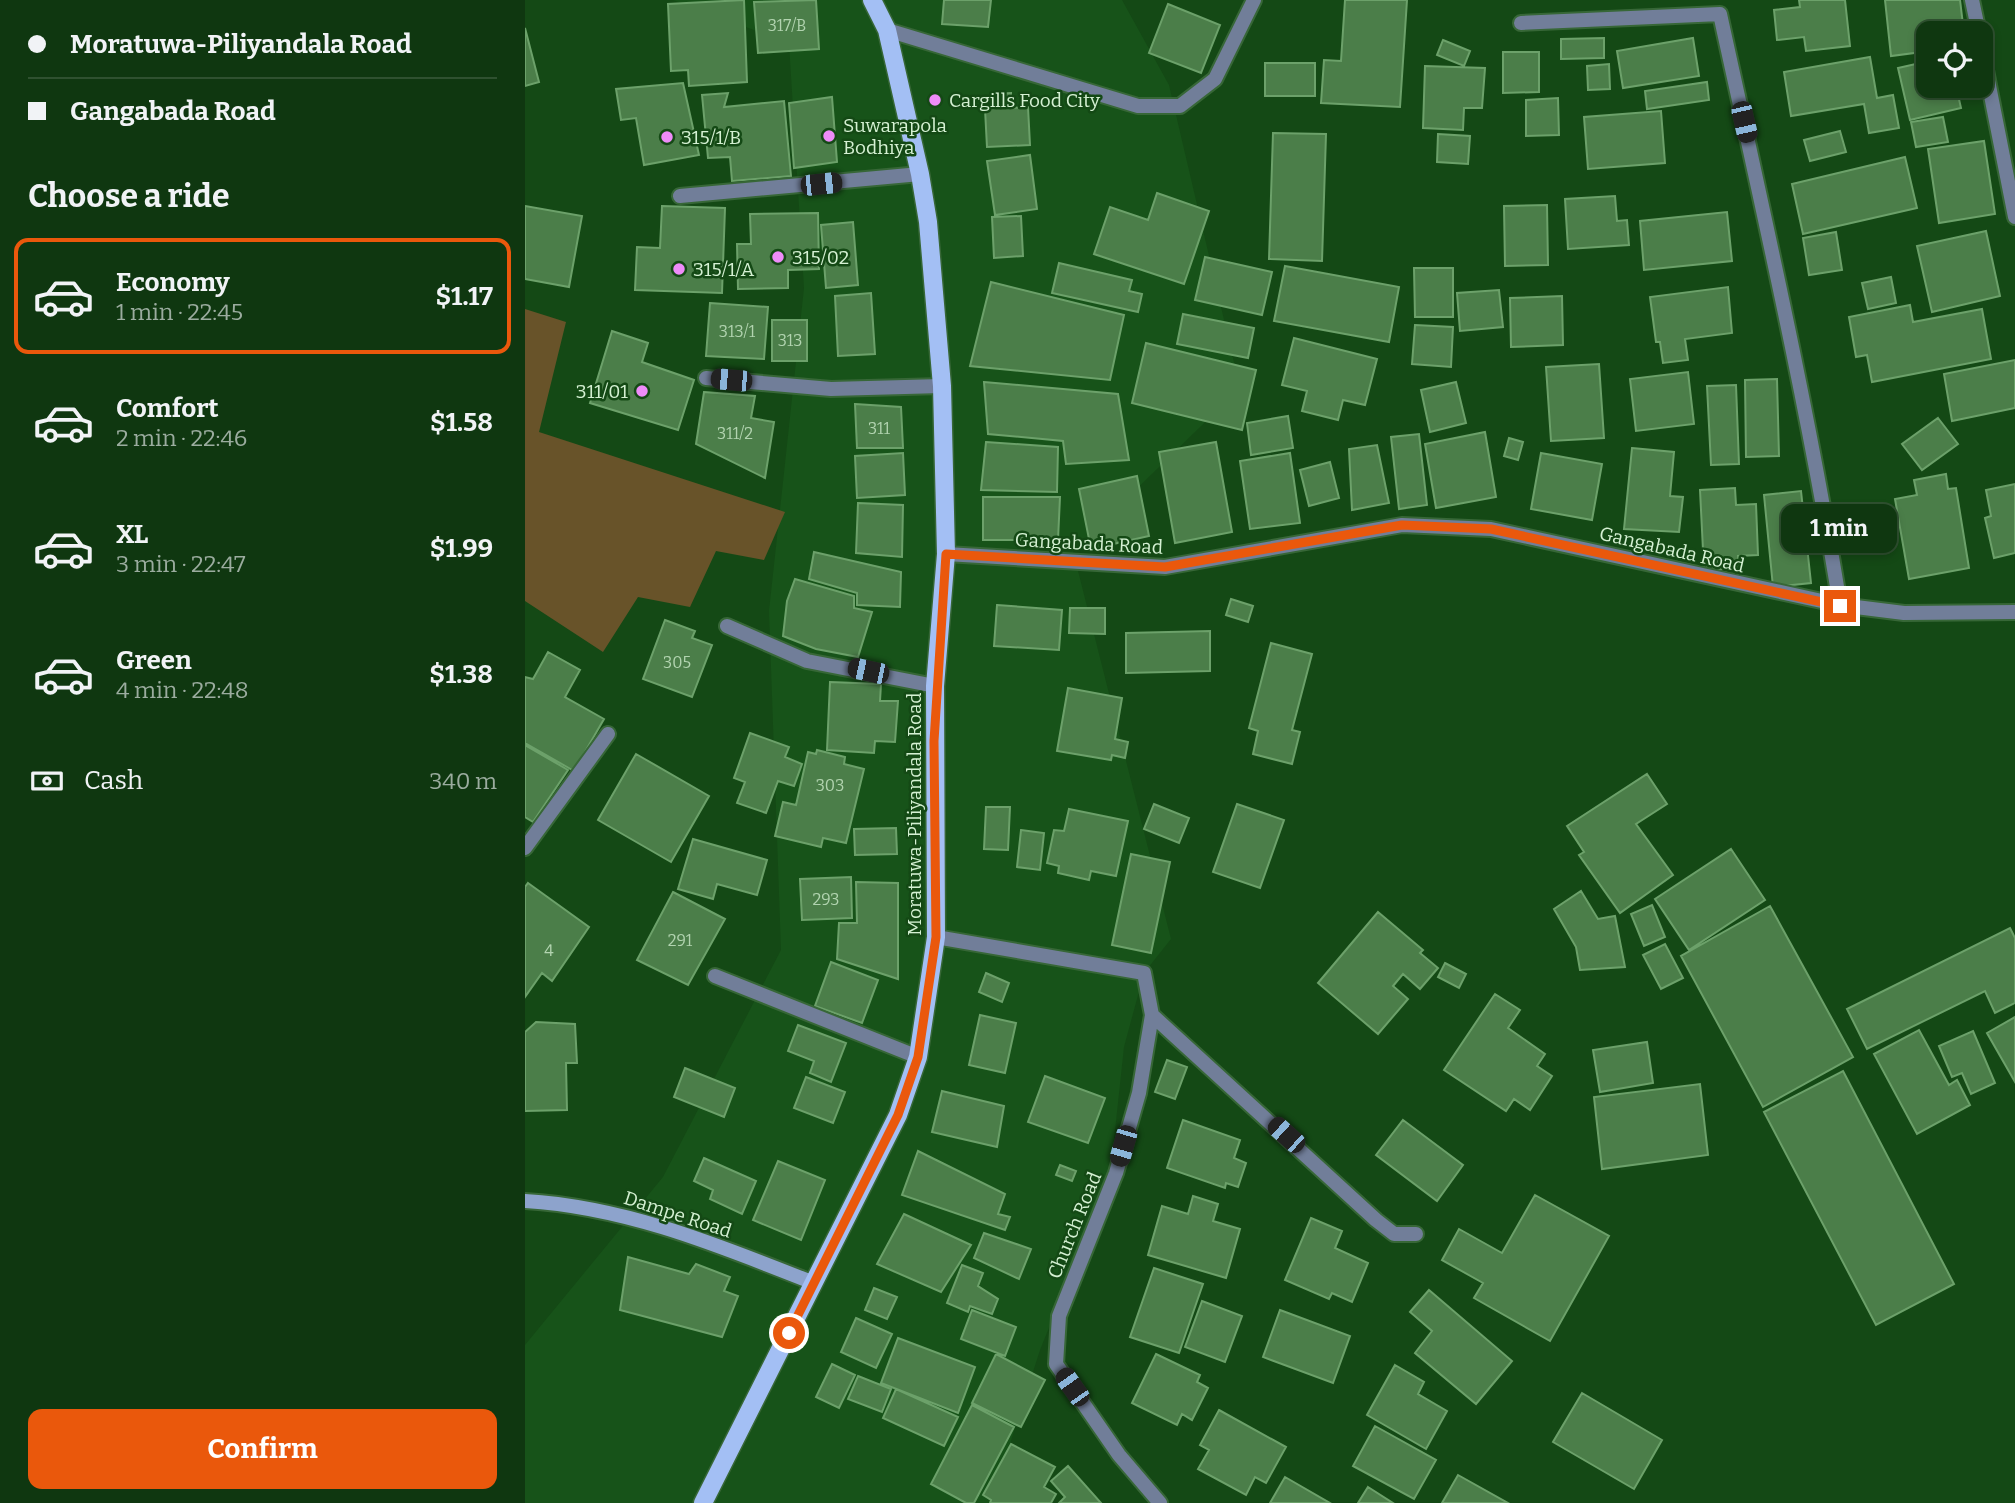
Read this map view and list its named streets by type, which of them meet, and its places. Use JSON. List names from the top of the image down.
{
  "streets": {
    "main road": ["Moratuwa-Piliyandala Road"],
    "street": ["Gangabada Road", "Dampe Road", "Church Road"]
  },
  "crossings": [
    ["Gangabada Road", "Moratuwa-Piliyandala Road"],
    ["Moratuwa-Piliyandala Road", "Dampe Road"],
    ["Moratuwa-Piliyandala Road", "Church Road"]
  ],
  "places": [
    "Cargills Food City",
    "Suwarapola Bodhiya",
    "315/1/B",
    "315/02",
    "315/1/A",
    "311/01"
  ],
  "house_numbers": [
    "317/B",
    "313/1",
    "313",
    "311",
    "311/2",
    "305",
    "303",
    "293",
    "291",
    "4"
  ],
  "page": {
    "banner": ["Moratuwa-Piliyandala Road", "Gangabada Road"],
    "heading": "Choose a ride",
    "list": [
      {
        "name": "Economy",
        "note": "1 min · 22:45",
        "value": "$1.17"
      },
      {
        "name": "Comfort",
        "note": "2 min · 22:46",
        "value": "$1.58"
      },
      {
        "name": "XL",
        "note": "3 min · 22:47",
        "value": "$1.99"
      },
      {
        "name": "Green",
        "note": "4 min · 22:48",
        "value": "$1.38"
      }
    ],
    "bubble": "1 min",
    "pay": ["Cash", "340 m"],
    "buttons": "Confirm"
  }
}
